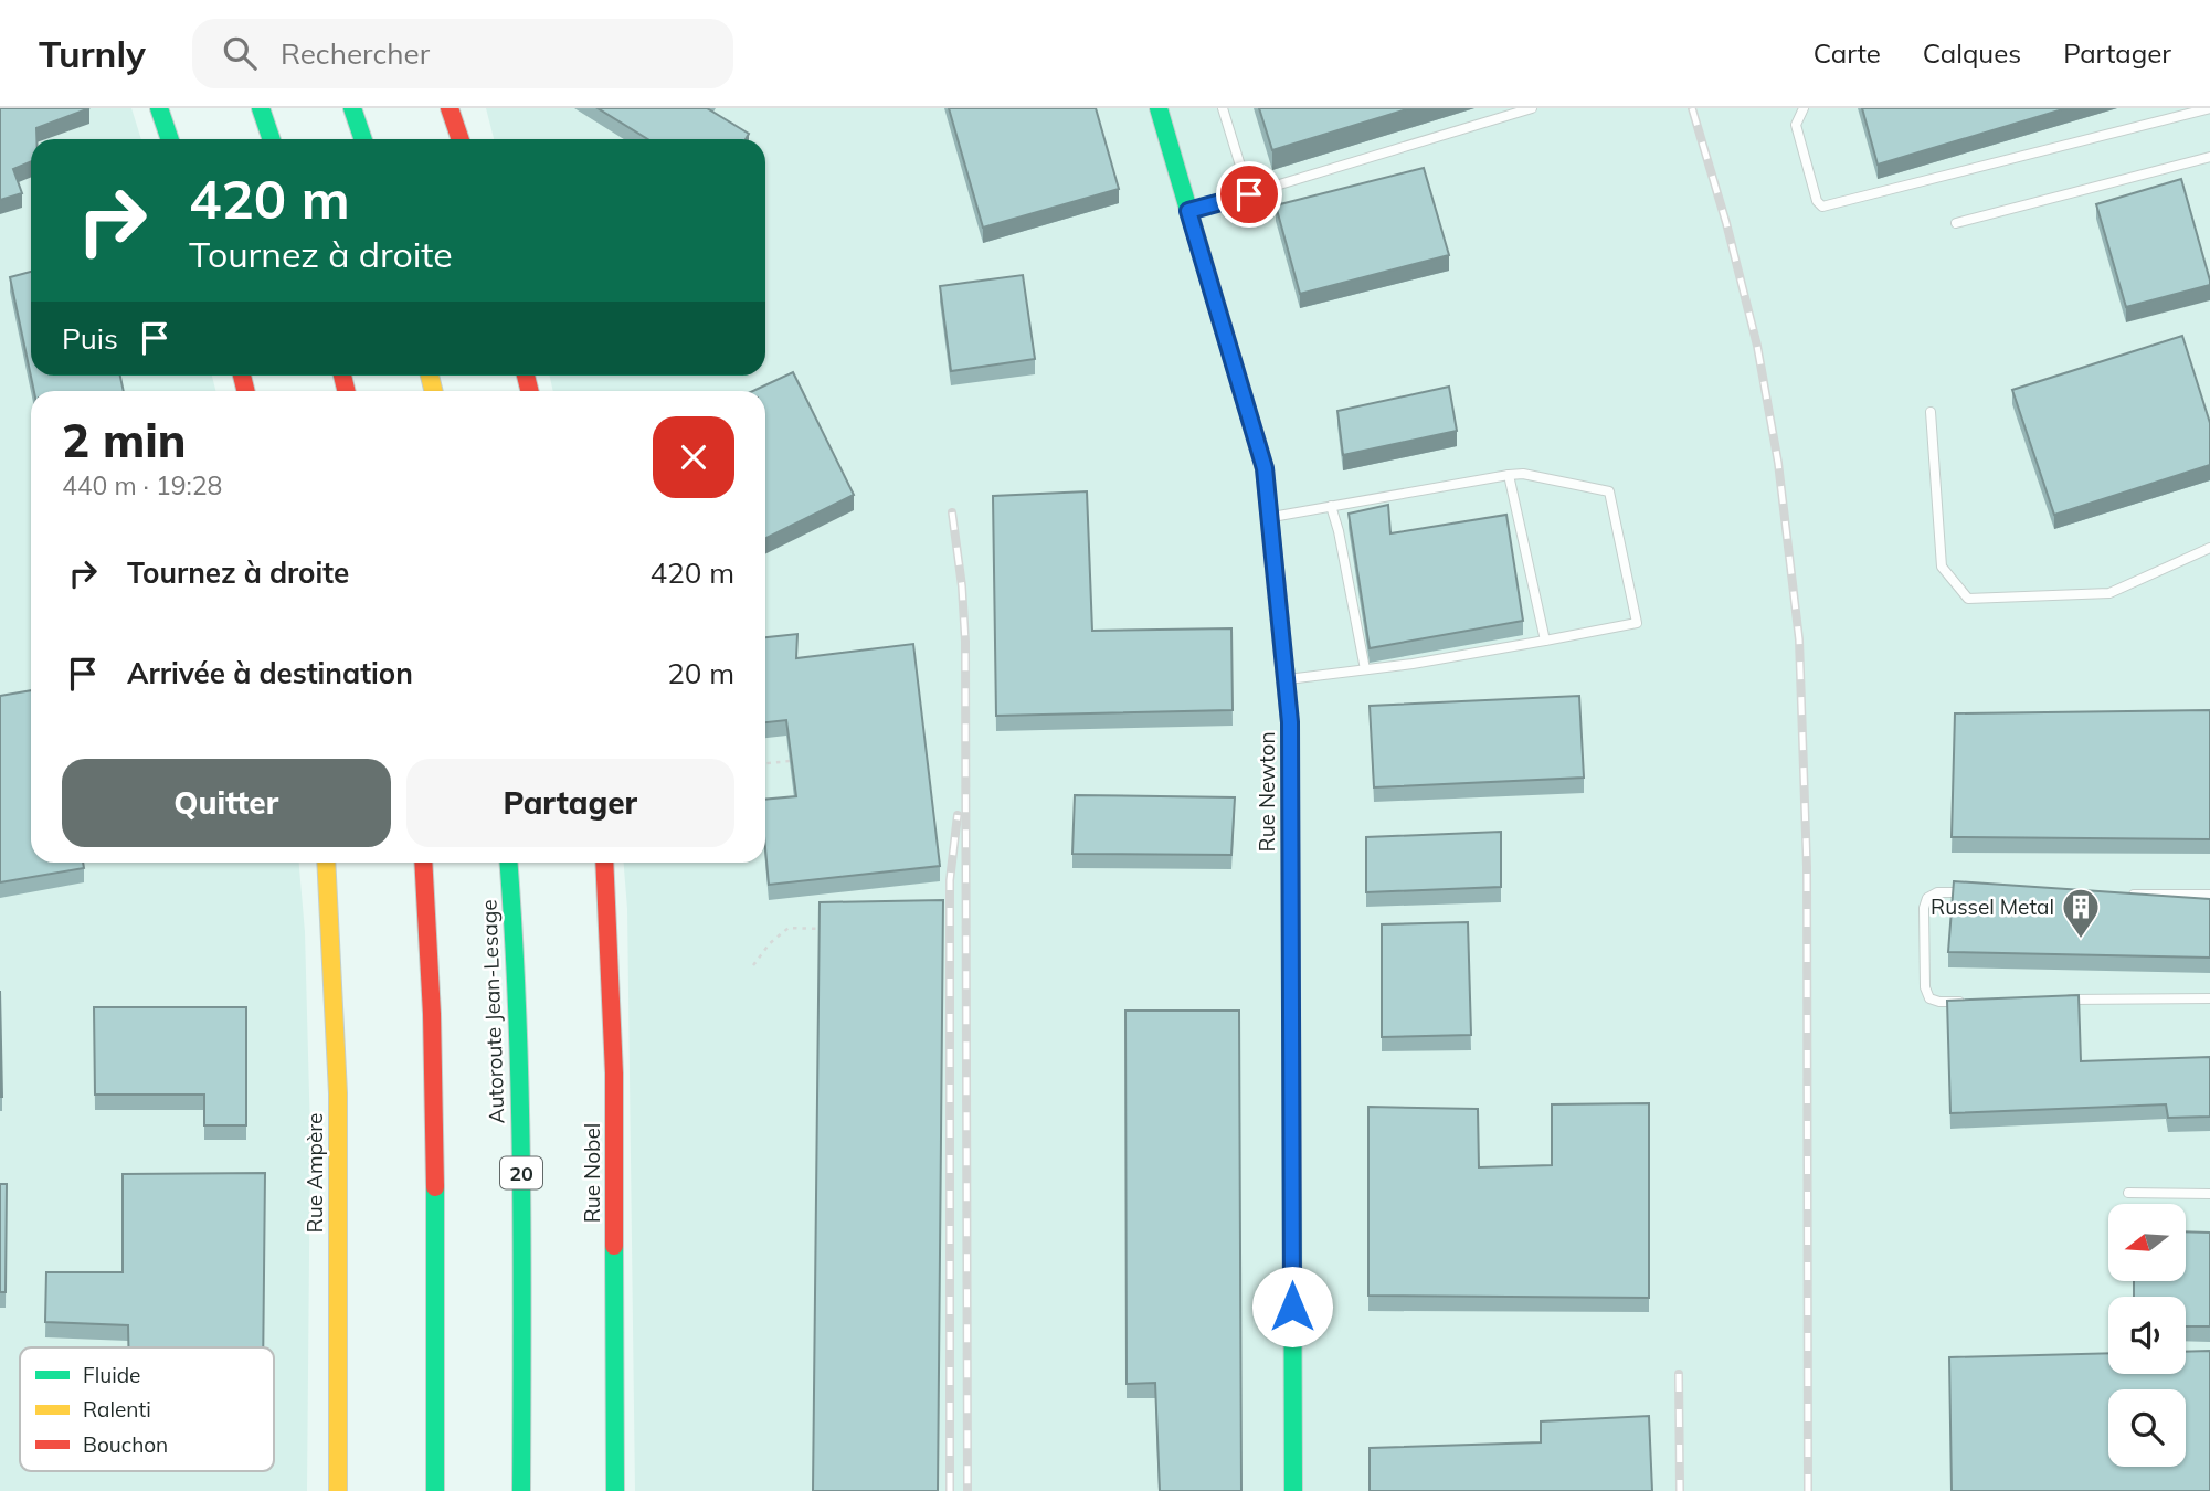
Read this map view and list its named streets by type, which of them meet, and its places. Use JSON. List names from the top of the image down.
{
  "streets": {
    "main road": [
      "Rue Newton",
      "Autoroute Jean-Lesage",
      "Rue Ampère",
      "20",
      "Rue Nobel"
    ]
  },
  "places": {
    "building": ["Russel Metal"]
  },
  "legend": ["Fluide", "Ralenti", "Bouchon"],
  "north": "left",
  "page": {
    "header": "Turnly",
    "search": "Rechercher",
    "nav": ["Carte", "Calques", "Partager"],
    "turn": ["420 m", "Tournez à droite"],
    "then": "Puis",
    "heading": ["2 min", "440 m · 19:28"],
    "list": [
      {
        "name": "Tournez à droite",
        "value": "420 m"
      },
      {
        "name": "Arrivée à destination",
        "value": "20 m"
      }
    ],
    "buttons": ["Quitter", "Partager"]
  }
}
